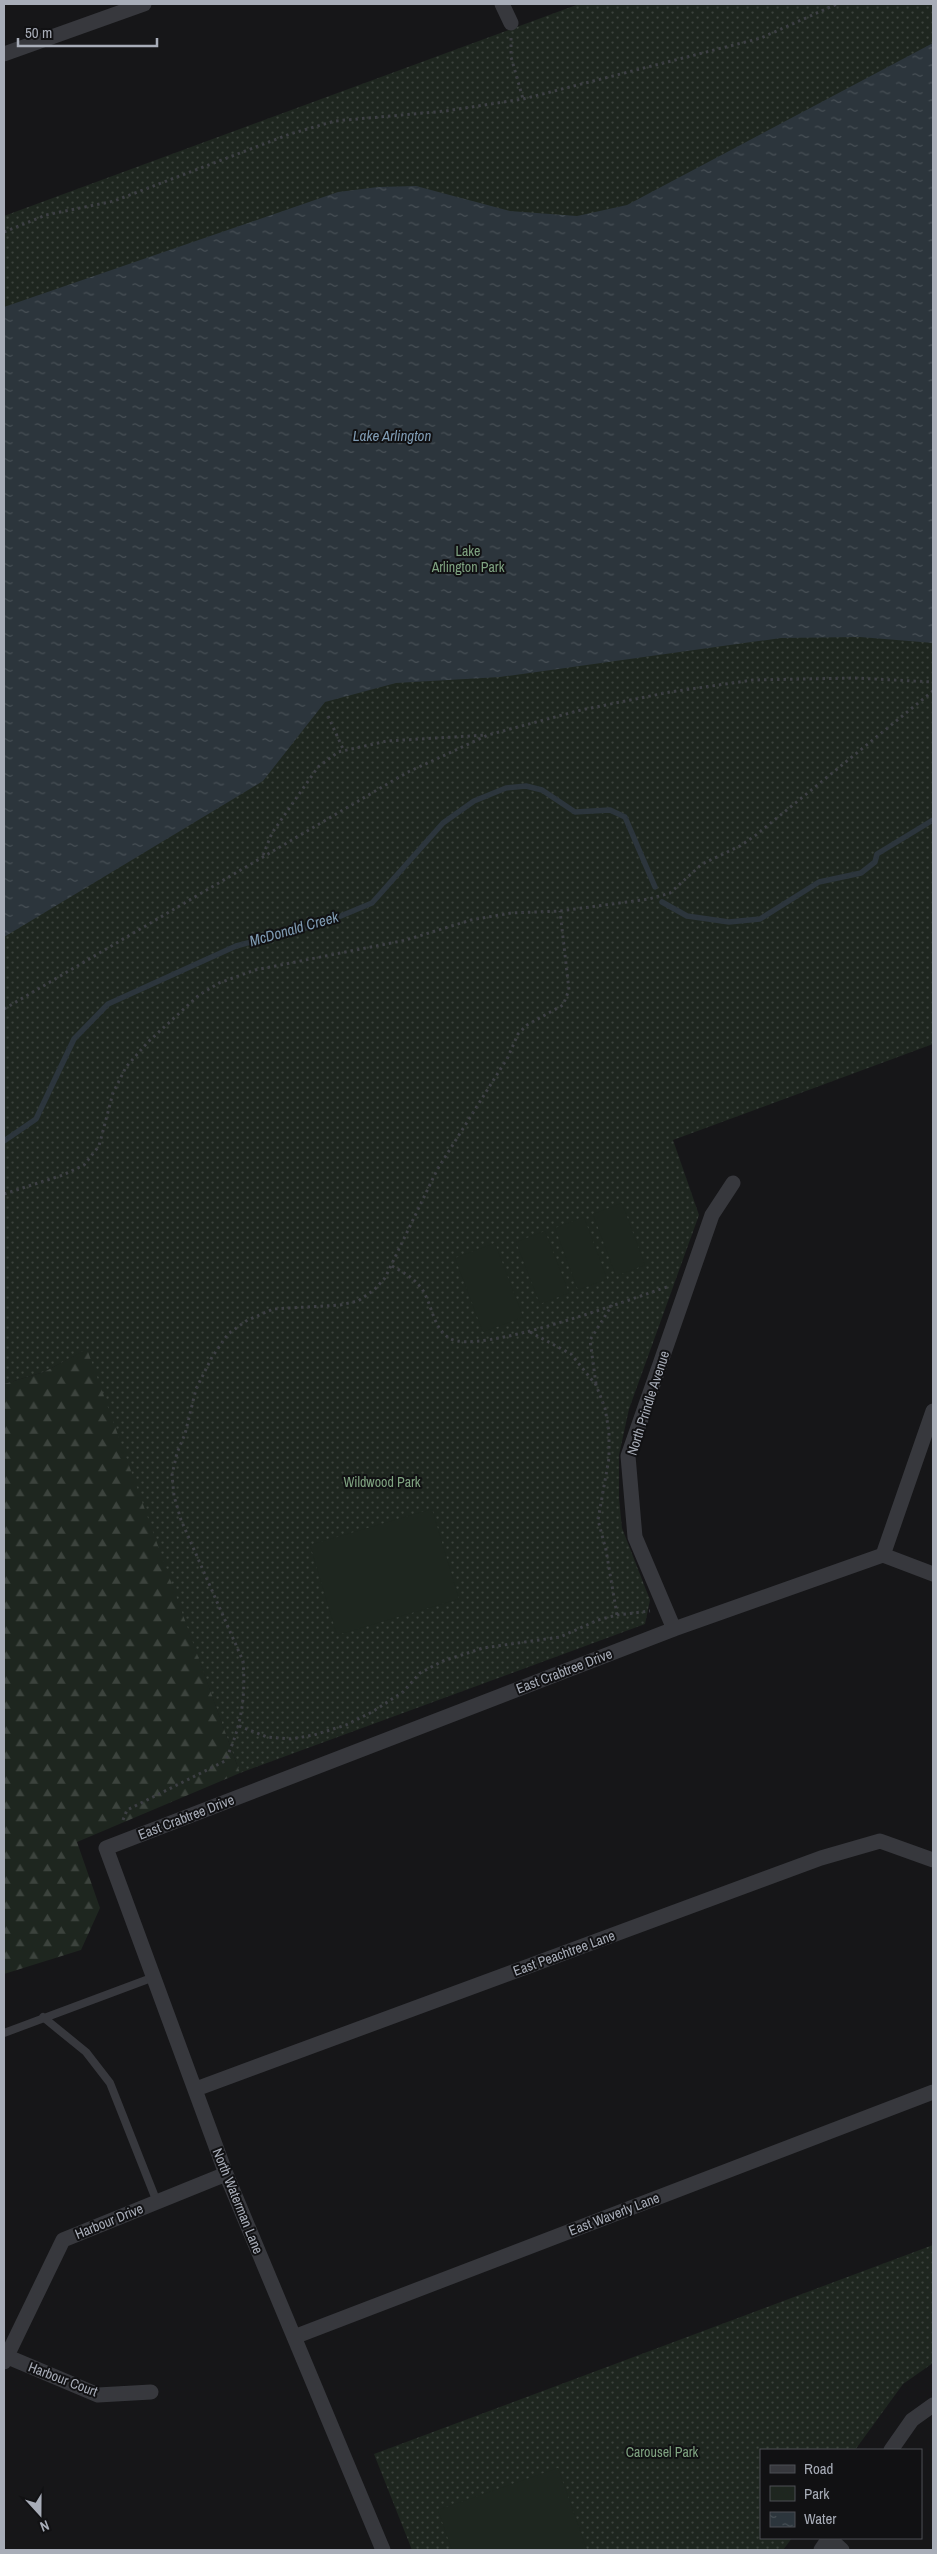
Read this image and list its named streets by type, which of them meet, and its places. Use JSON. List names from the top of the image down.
{
  "streets": {
    "street": [
      "North Prindle Avenue",
      "East Crabtree Drive",
      "East Peachtree Lane",
      "North Waterman Lane",
      "East Waverly Lane",
      "Harbour Drive",
      "Harbour Court"
    ]
  },
  "crossings": [
    ["North Prindle Avenue", "East Crabtree Drive"],
    ["East Crabtree Drive", "North Waterman Lane"],
    ["East Peachtree Lane", "North Waterman Lane"],
    ["North Waterman Lane", "East Waverly Lane"],
    ["North Waterman Lane", "Harbour Drive"],
    ["Harbour Drive", "Harbour Court"]
  ],
  "water": ["Lake Arlington", "McDonald Creek"],
  "parks": ["Lake Arlington Park", "Wildwood Park", "Carousel Park"],
  "legend": ["Road", "Park", "Water"],
  "scale_bar": "50 m",
  "north": "bottom"
}
